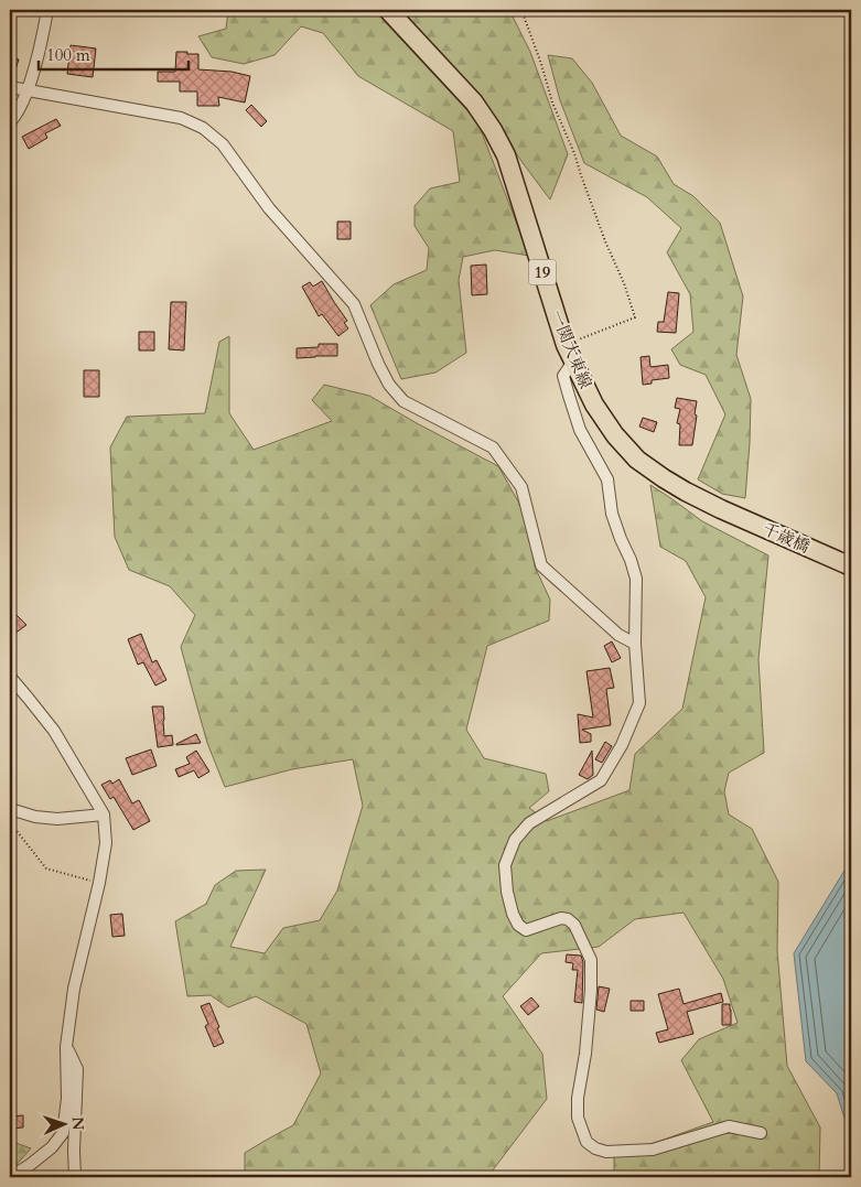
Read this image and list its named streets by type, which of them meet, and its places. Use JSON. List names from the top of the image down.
{
  "streets": {
    "main road": ["19", "一関大東線", "千歳橋"]
  },
  "crossings": [
    ["一関大東線", "千歳橋"]
  ],
  "scale_bar": "100 m",
  "north": "right"
}
